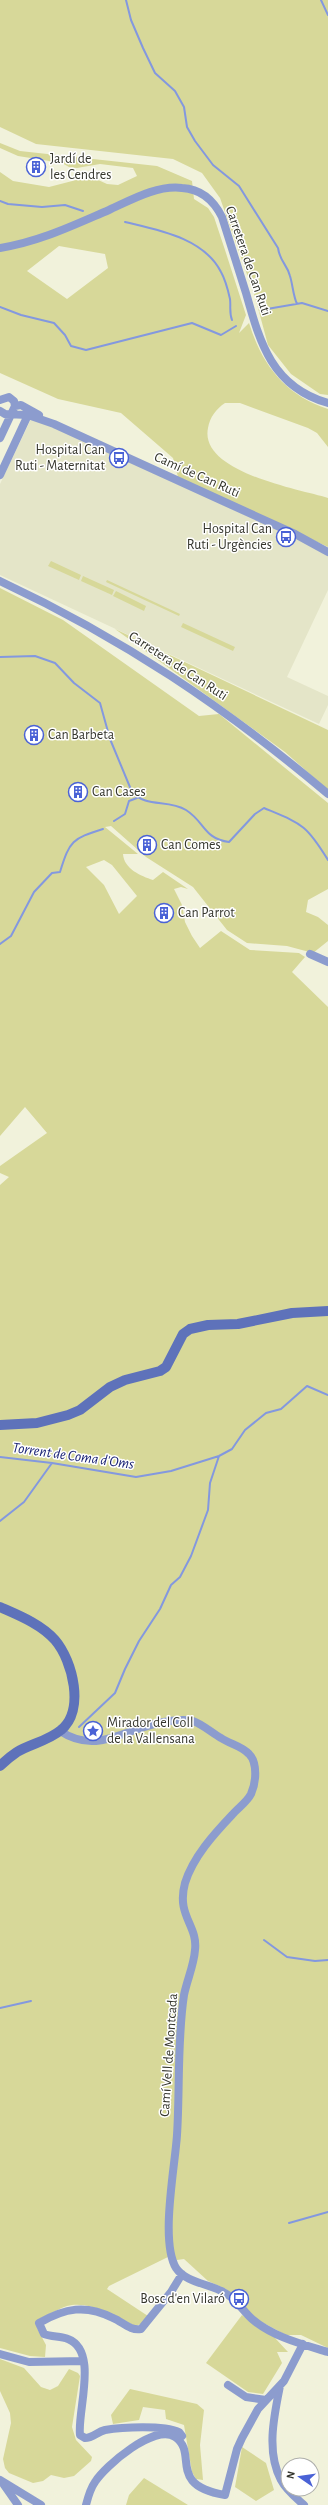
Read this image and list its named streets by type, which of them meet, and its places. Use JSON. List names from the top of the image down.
{
  "streets": {
    "street": ["Carretera de Can Ruti", "Camí de Can Ruti", "Camí Vell de Montcada"]
  },
  "water": ["Torrent de Coma d'Oms"],
  "places": {
    "building": [
      "Jardí de les Cendres",
      "Can Barbeta",
      "Can Cases",
      "Can Comes",
      "Can Parrot"
    ],
    "bus stop": ["Hospital Can Ruti - Maternitat", "Hospital Can Ruti - Urgències", "Bosc d'en Vilaró"],
    "place": ["Mirador del Coll de la Vallensana"]
  },
  "north": "left"
}
